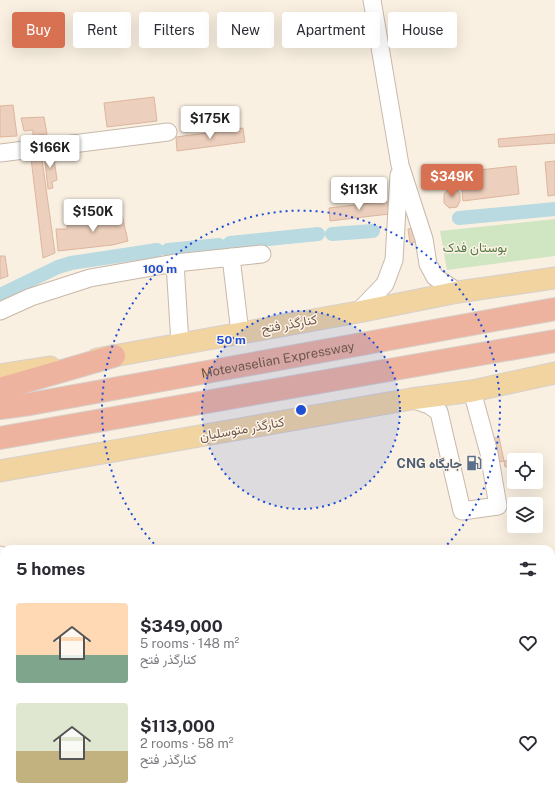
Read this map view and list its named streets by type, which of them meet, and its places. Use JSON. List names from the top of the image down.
{
  "streets": {
    "highway": ["Motevaselian Expressway"],
    "main road": ["کنارگذر فتح", "کنارگذر متوسلیان"]
  },
  "parks": ["بوستان فدک"],
  "places": {
    "fuel station": ["CNG جایگاه"]
  },
  "page": {
    "chip": [
      "Buy",
      "Rent",
      "Filters",
      "New",
      "Apartment",
      "House"
    ],
    "price": [
      "$175K",
      "$166K",
      "$349K",
      "$113K",
      "$150K"
    ],
    "heading": "5 homes",
    "list": [
      {
        "name": "$349,000",
        "note": "5 rooms · 148 m² · کنارگذر فتح"
      },
      {
        "name": "$113,000",
        "note": "2 rooms · 58 m² · کنارگذر فتح"
      }
    ]
  },
  "rings": ["100 m", "50 m"]
}
